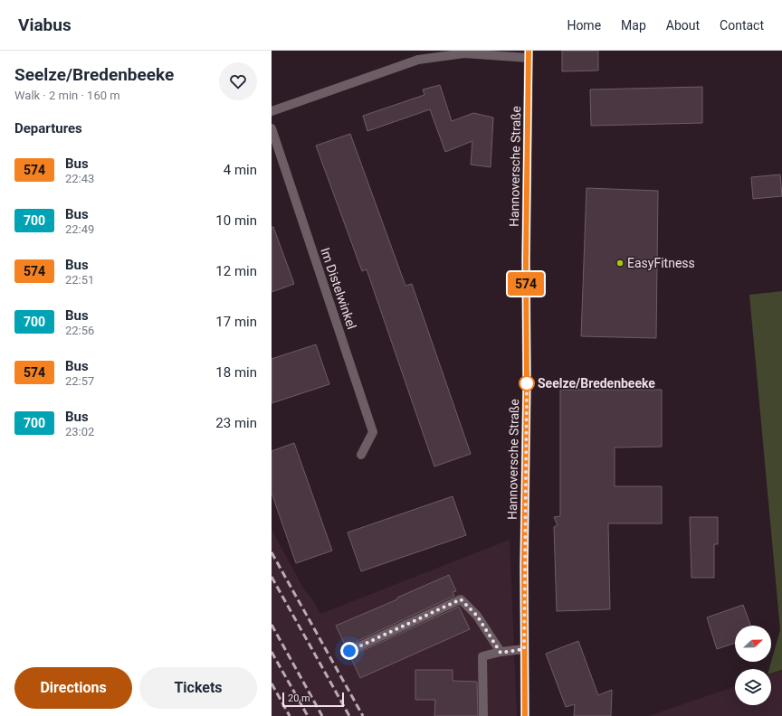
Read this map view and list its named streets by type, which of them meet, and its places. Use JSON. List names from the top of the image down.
{
  "streets": {
    "street": ["Hannoversche Straße", "Im Distelwinkel"]
  },
  "places": ["EasyFitness", "Seelze/Bredenbeeke"],
  "lines": ["bus line 574"],
  "scale_bar": "20 m",
  "north": "right",
  "page": {
    "header": "Viabus",
    "nav": [
      "Home",
      "Map",
      "About",
      "Contact"
    ],
    "heading": [
      ["Seelze/Bredenbeeke", "Walk · 2 min · 160 m"],
      "Departures"
    ],
    "on_map": "574",
    "list": [
      {
        "mark": "574",
        "name": "Bus",
        "note": "22:43",
        "value": "4 min"
      },
      {
        "mark": "700",
        "name": "Bus",
        "note": "22:49",
        "value": "10 min"
      },
      {
        "mark": "574",
        "name": "Bus",
        "note": "22:51",
        "value": "12 min"
      },
      {
        "mark": "700",
        "name": "Bus",
        "note": "22:56",
        "value": "17 min"
      },
      {
        "mark": "574",
        "name": "Bus",
        "note": "22:57",
        "value": "18 min"
      },
      {
        "mark": "700",
        "name": "Bus",
        "note": "23:02",
        "value": "23 min"
      }
    ],
    "buttons": ["Directions", "Tickets"],
    "scale": "20 m"
  }
}
